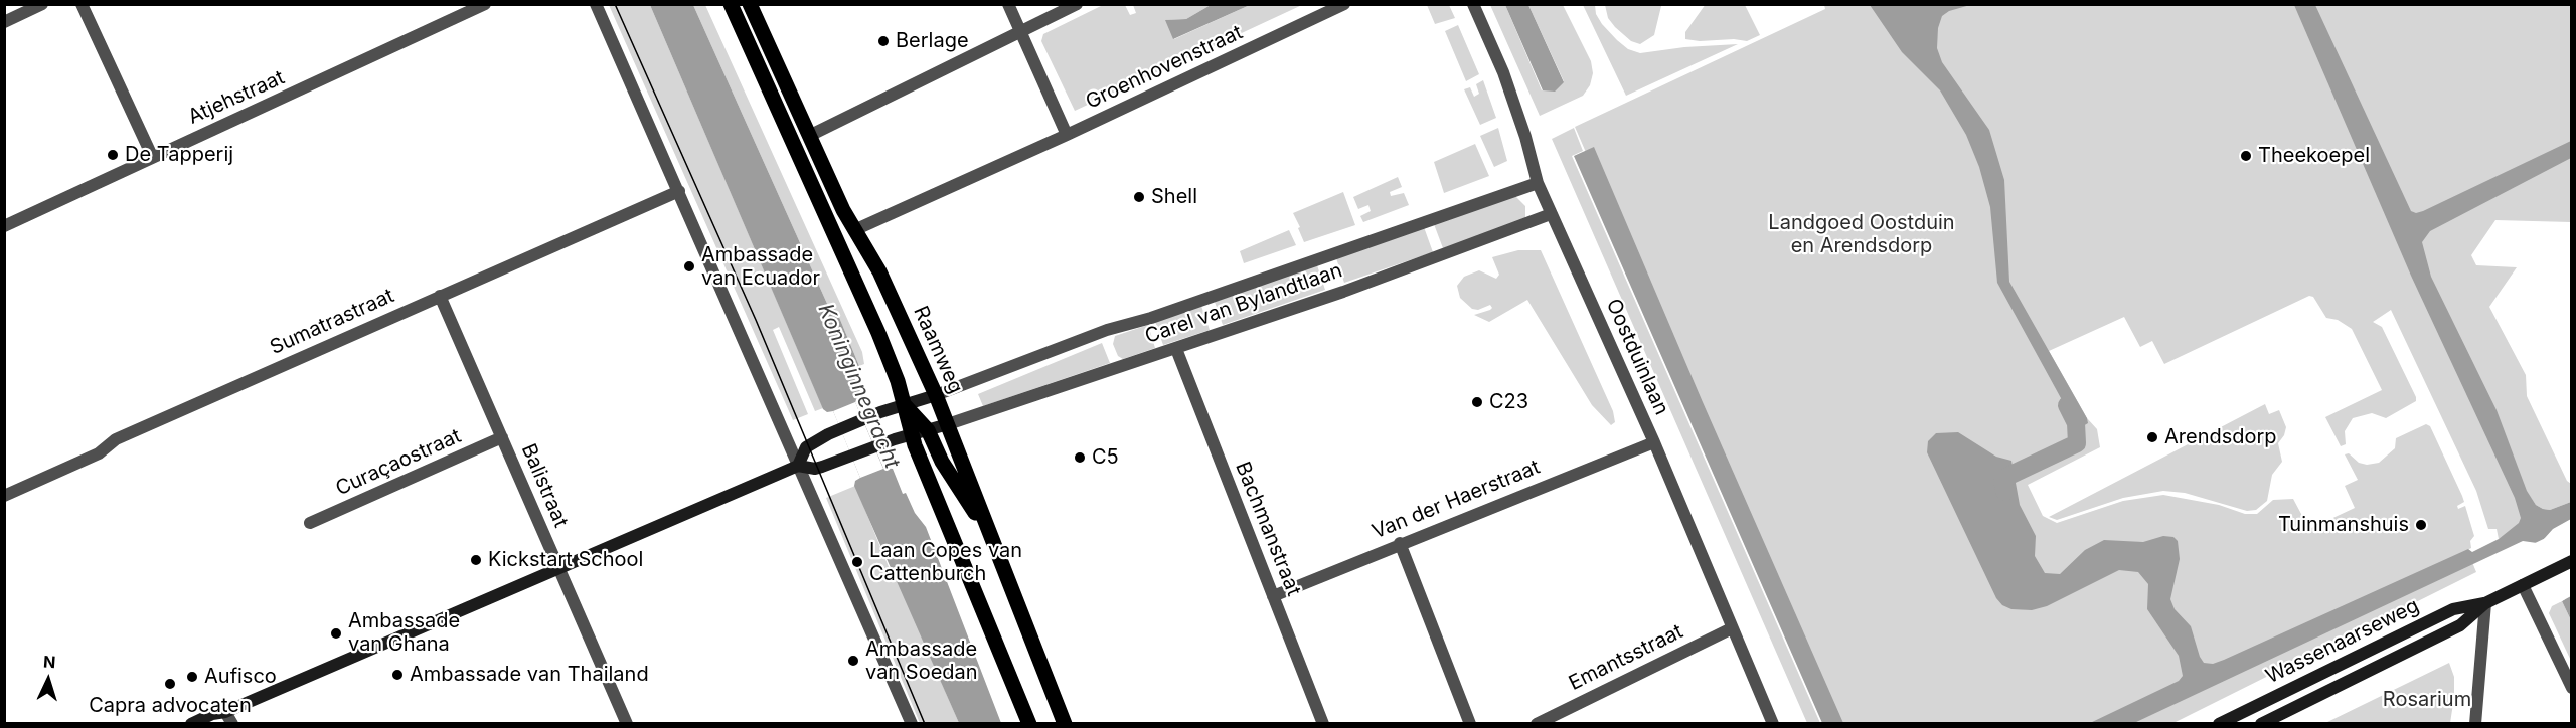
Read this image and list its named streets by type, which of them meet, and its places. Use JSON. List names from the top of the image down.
{
  "streets": {
    "main road": ["Raamweg", "Wassenaarseweg"],
    "street": [
      "Groenhovenstraat",
      "Atjehstraat",
      "Carel van Bylandtlaan",
      "Sumatrastraat",
      "Oostduinlaan",
      "Curaçaostraat",
      "Balistraat",
      "Van der Haerstraat",
      "Bachmanstraat",
      "Emantsstraat"
    ]
  },
  "crossings": [
    ["Groenhovenstraat", "Raamweg"],
    ["Carel van Bylandtlaan", "Raamweg"],
    ["Carel van Bylandtlaan", "Oostduinlaan"],
    ["Carel van Bylandtlaan", "Bachmanstraat"],
    ["Sumatrastraat", "Balistraat"],
    ["Oostduinlaan", "Van der Haerstraat"],
    ["Oostduinlaan", "Emantsstraat"],
    ["Curaçaostraat", "Balistraat"],
    ["Van der Haerstraat", "Bachmanstraat"]
  ],
  "water": ["Koninginnegracht"],
  "parks": ["Landgoed Oostduin en Arendsdorp", "Rosarium"],
  "places": [
    "Berlage",
    "De Tapperij",
    "Theekoepel",
    "Shell",
    "Ambassade van Ecuador",
    "C23",
    "Arendsdorp",
    "C5",
    "Tuinmanshuis",
    "Kickstart School",
    "Laan Copes van Cattenburch",
    "Ambassade van Ghana",
    "Ambassade van Soedan",
    "Ambassade van Thailand",
    "Aufisco",
    "Capra advocaten"
  ],
  "north": "top"
}
